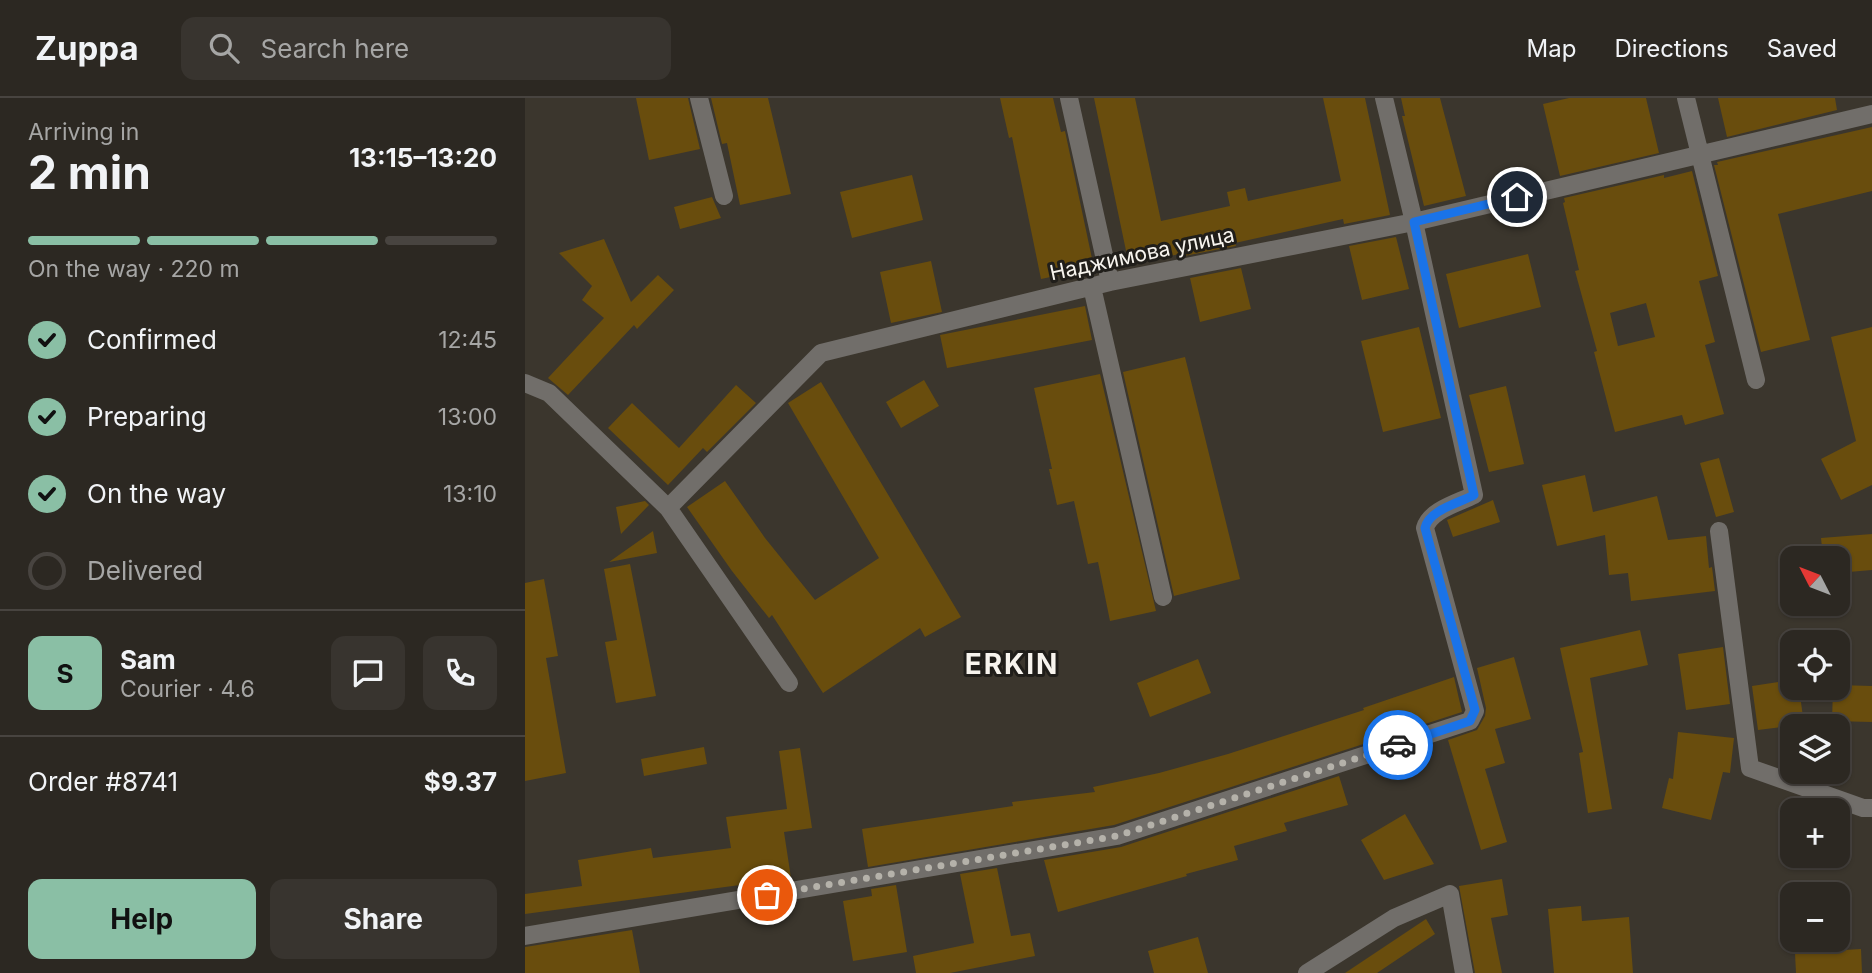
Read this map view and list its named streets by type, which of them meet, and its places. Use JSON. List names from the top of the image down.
{
  "streets": {
    "street": ["Наджимова улица"]
  },
  "districts": ["ERKIN"],
  "north": "top left",
  "page": {
    "header": "Zuppa",
    "search": "Search here",
    "nav": ["Map", "Directions", "Saved"],
    "heading": ["2 min", "Arriving in", "13:15–13:20"],
    "panel": [
      "Sam",
      "Courier · 4.6",
      "Order #8741",
      "$9.37"
    ],
    "bar": "On the way · 220 m",
    "list": [
      ["Confirmed", "12:45"],
      ["Preparing", "13:00"],
      ["On the way", "13:10"],
      "Delivered"
    ],
    "map_buttons": ["+", "−"],
    "round": "S",
    "buttons": ["Help", "Share"]
  }
}
